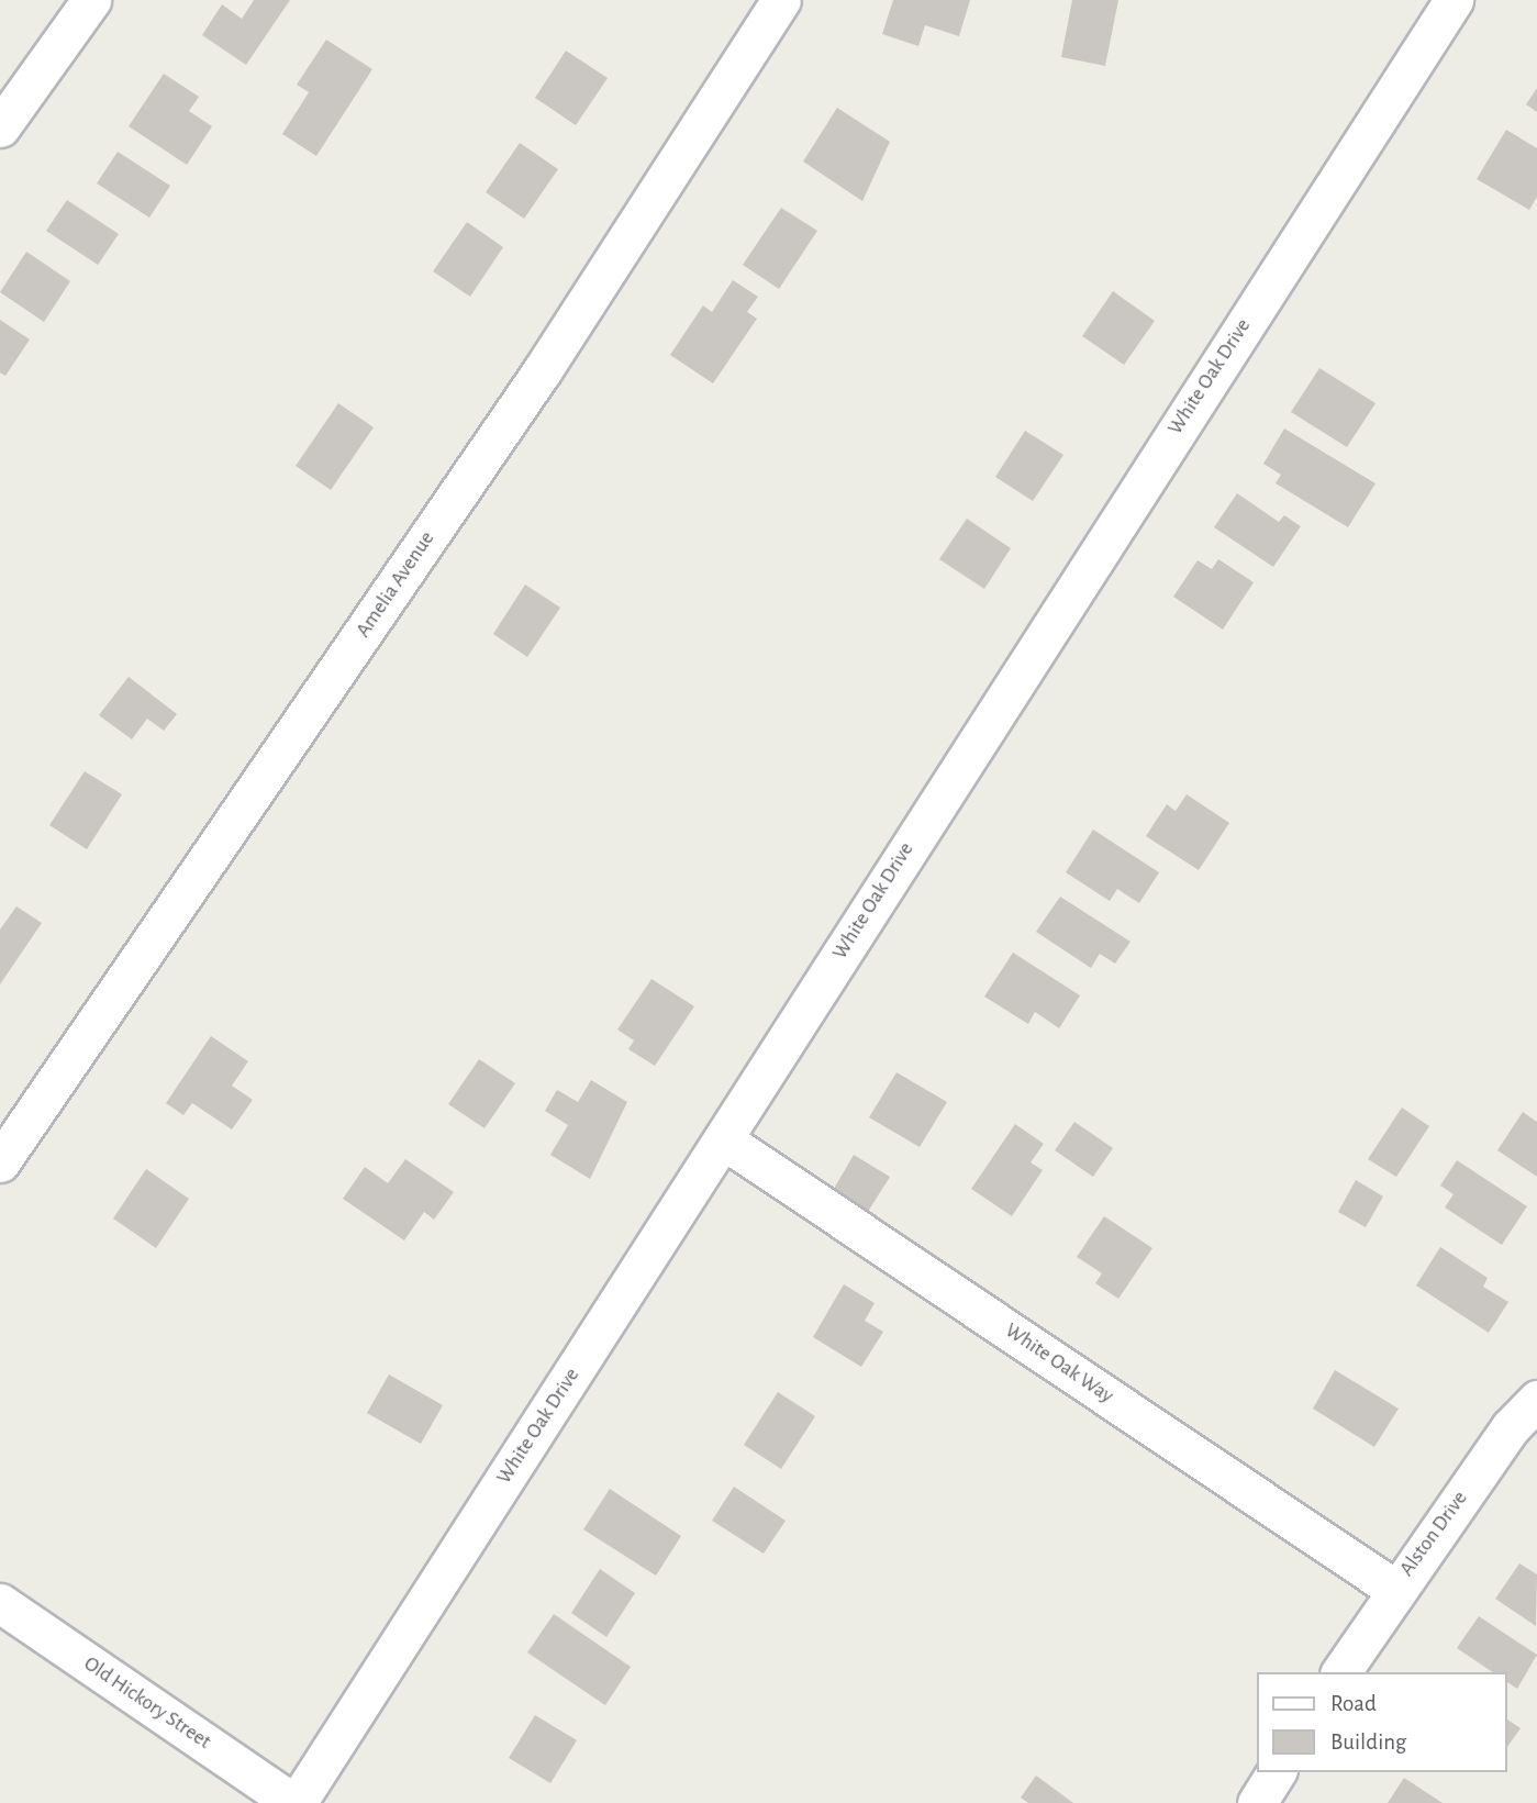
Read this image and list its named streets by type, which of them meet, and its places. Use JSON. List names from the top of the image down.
{
  "streets": {
    "street": [
      "White Oak Drive",
      "Amelia Avenue",
      "White Oak Way",
      "Alston Drive",
      "Old Hickory Street"
    ]
  },
  "crossings": [
    ["White Oak Drive", "White Oak Way"],
    ["White Oak Drive", "Old Hickory Street"],
    ["White Oak Way", "Alston Drive"]
  ],
  "legend": ["Road", "Building"]
}
